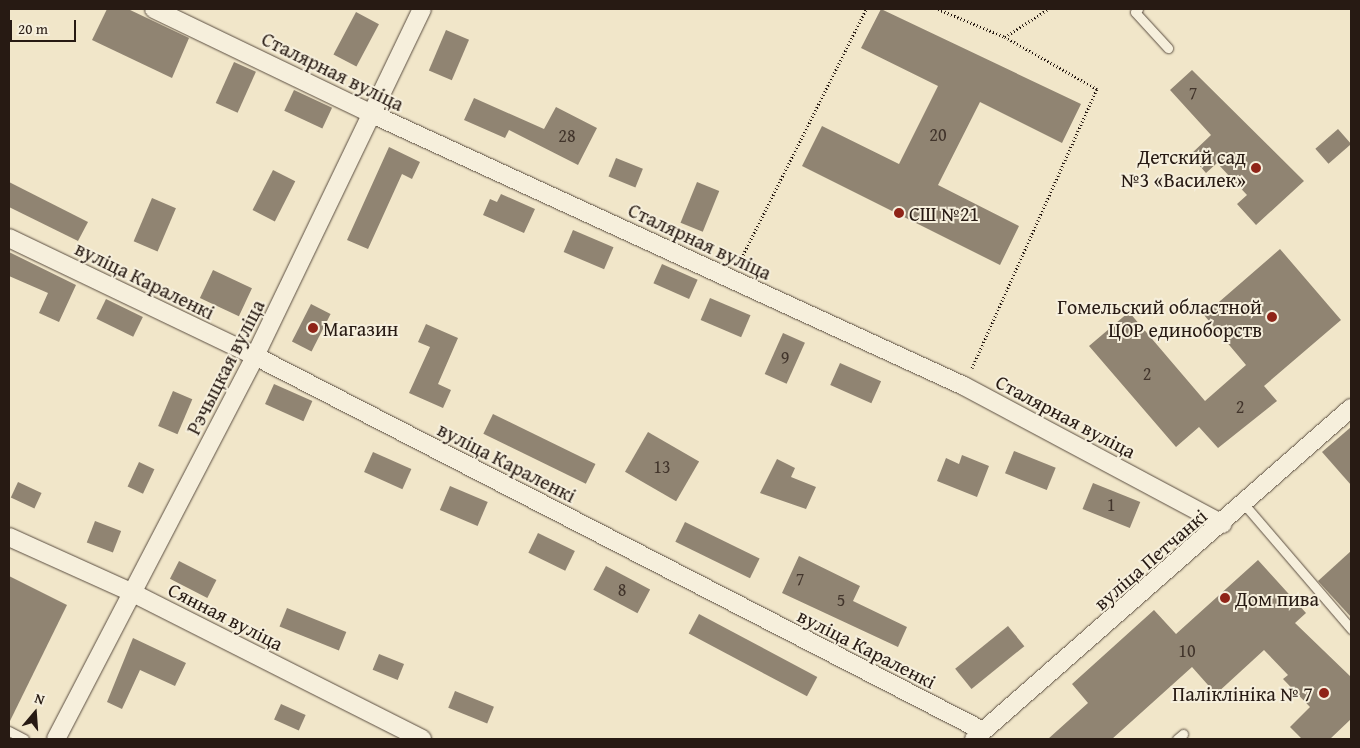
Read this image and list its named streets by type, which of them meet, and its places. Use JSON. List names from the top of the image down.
{
  "streets": {
    "street": [
      "Сталярная вуліца",
      "вуліца Караленкі",
      "Рэчыцкая вуліца",
      "вуліца Петчанкі",
      "Сянная вуліца"
    ]
  },
  "crossings": [
    ["Сталярная вуліца", "Рэчыцкая вуліца"],
    ["Сталярная вуліца", "вуліца Петчанкі"],
    ["вуліца Караленкі", "Рэчыцкая вуліца"],
    ["вуліца Караленкі", "вуліца Петчанкі"],
    ["Рэчыцкая вуліца", "Сянная вуліца"]
  ],
  "places": [
    "Детский сад №3 «Василек»",
    "СШ №21",
    "Гомельский областной ЦОР единоборств",
    "Магазин",
    "Дом пива",
    "Паліклініка № 7"
  ],
  "house_numbers": [
    "7",
    "20",
    "28",
    "9",
    "2",
    "2",
    "13",
    "1",
    "7",
    "8",
    "5",
    "10"
  ],
  "scale_bar": "20 m",
  "north": "top"
}
